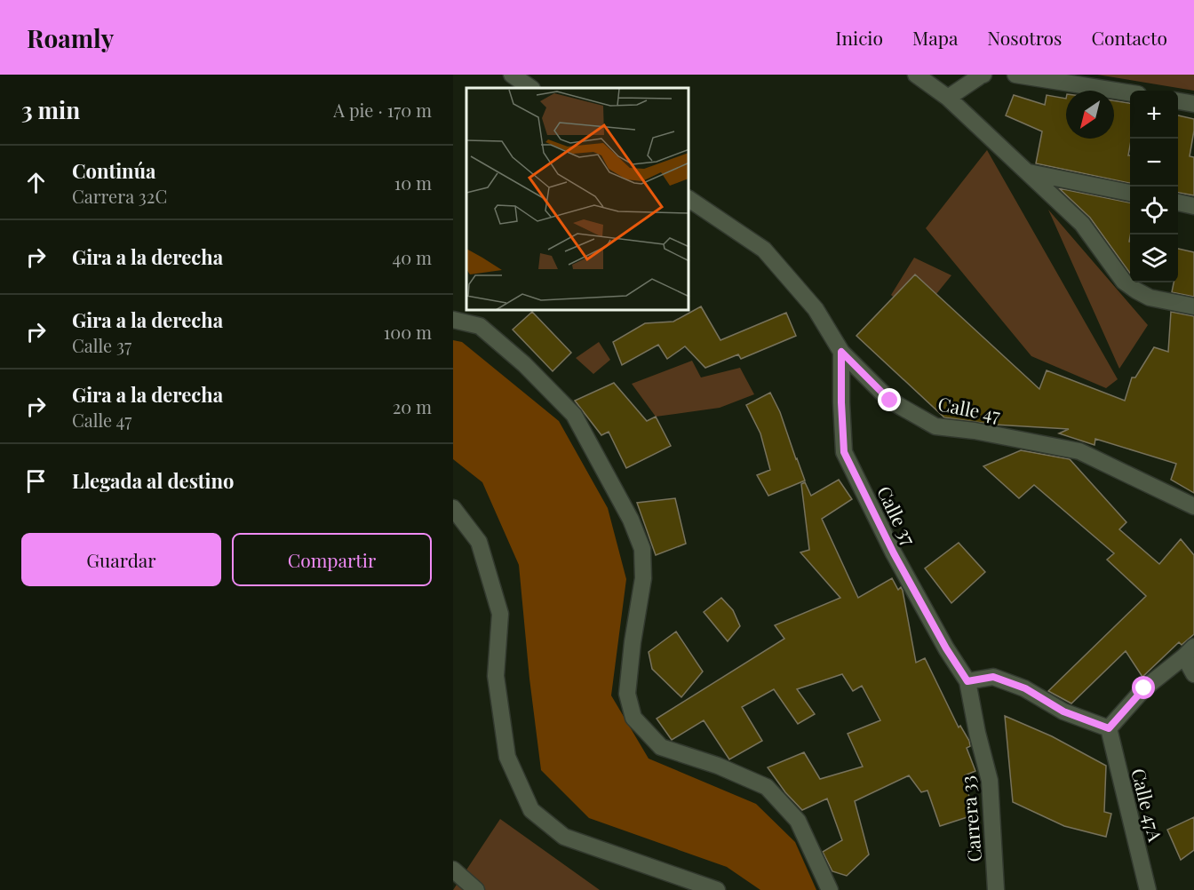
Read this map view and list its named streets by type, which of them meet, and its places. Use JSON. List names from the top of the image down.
{
  "streets": {
    "street": [
      "Calle 47",
      "Calle 37",
      "Calle 47A",
      "Carrera 33"
    ]
  },
  "crossings": [
    ["Calle 47", "Calle 37"],
    ["Calle 37", "Carrera 33"]
  ],
  "north": "bottom left",
  "page": {
    "header": "Roamly",
    "nav": [
      "Inicio",
      "Mapa",
      "Nosotros",
      "Contacto"
    ],
    "heading": ["3 min", "A pie · 170 m"],
    "map_buttons": ["+", "−"],
    "list": [
      ["Continúa", "Carrera 32C", "10 m"],
      ["Gira a la derecha", "40 m"],
      ["Gira a la derecha", "Calle 37", "100 m"],
      ["Gira a la derecha", "Calle 47", "20 m"],
      "Llegada al destino"
    ],
    "buttons": ["Guardar", "Compartir"]
  }
}
